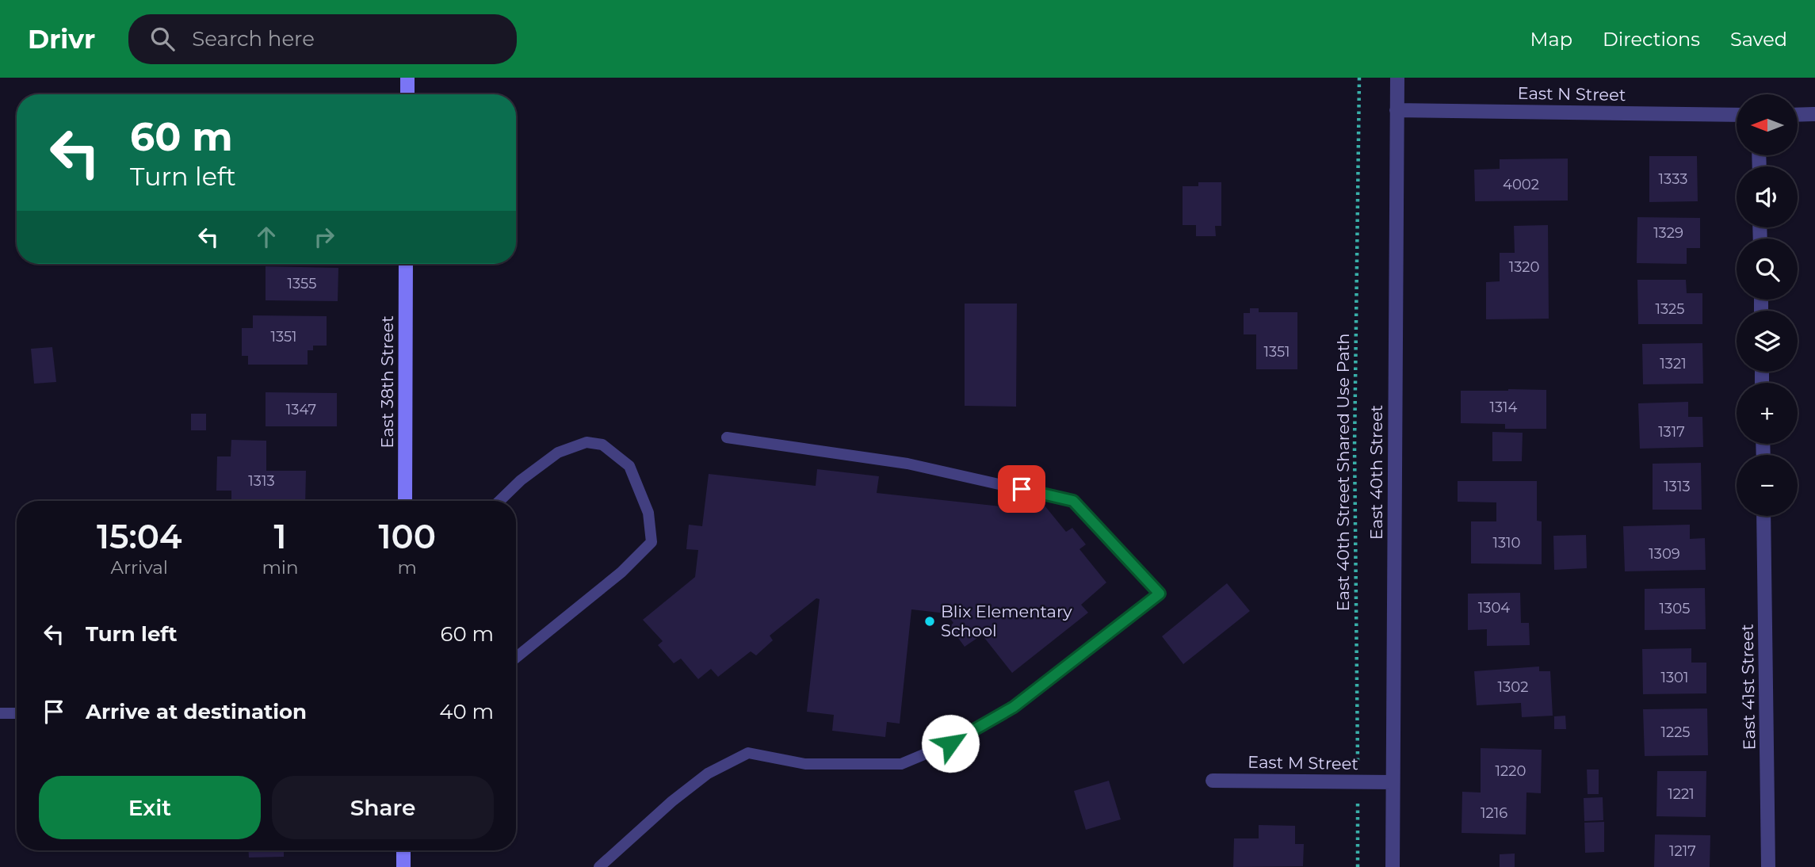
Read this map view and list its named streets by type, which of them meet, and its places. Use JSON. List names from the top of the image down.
{
  "streets": {
    "main road": ["East 38th Street"],
    "street": [
      "East N Street",
      "East 40th Street",
      "East 41st Street",
      "East M Street"
    ],
    "path": ["East 40th Street Shared Use Path"]
  },
  "crossings": [
    ["East N Street", "East 40th Street"],
    ["East 40th Street Shared Use Path", "East M Street"],
    ["East 40th Street", "East M Street"]
  ],
  "places": ["Blix Elementary School"],
  "house_numbers": [
    "1333",
    "4002",
    "1329",
    "1320",
    "1355",
    "1325",
    "1351",
    "1351",
    "1321",
    "1314",
    "1347",
    "1317",
    "1313",
    "1313",
    "1310",
    "1309",
    "1304",
    "1305",
    "1301",
    "1302",
    "1225",
    "1220",
    "1221",
    "1216",
    "1217"
  ],
  "north": "left",
  "page": {
    "header": "Drivr",
    "search": "Search here",
    "nav": ["Map", "Directions", "Saved"],
    "map_buttons": ["+", "−"],
    "turn": ["60 m", "Turn left"],
    "eta": [
      "15:04",
      "Arrival",
      "1",
      "min",
      "100",
      "m"
    ],
    "list": [
      {
        "name": "Turn left",
        "value": "60 m"
      },
      {
        "name": "Arrive at destination",
        "value": "40 m"
      }
    ],
    "buttons": ["Exit", "Share"]
  }
}
